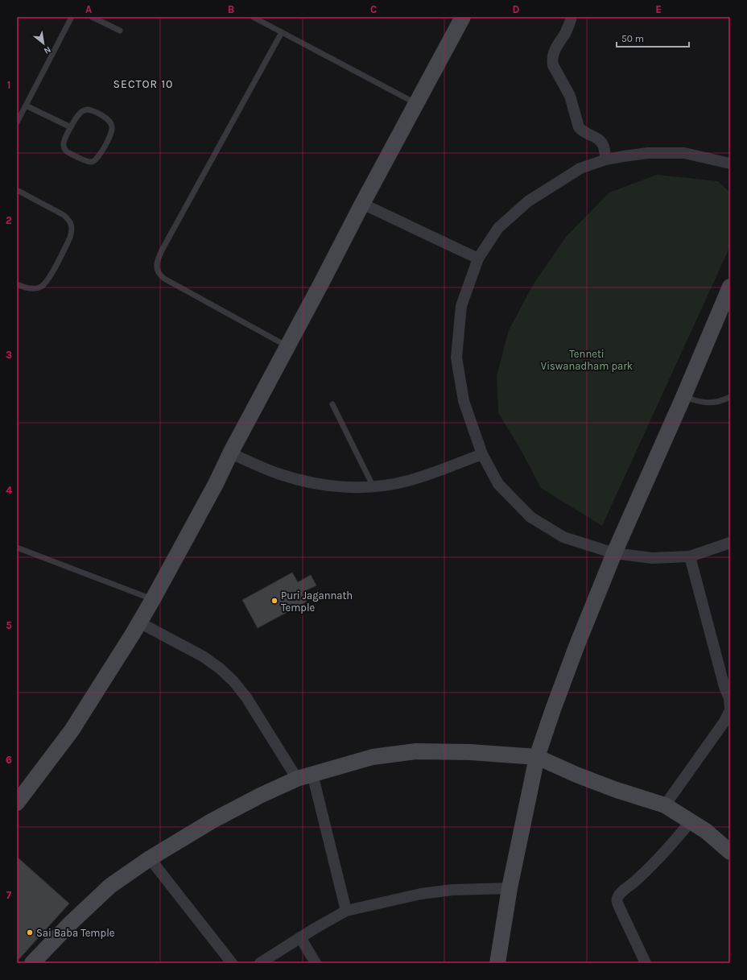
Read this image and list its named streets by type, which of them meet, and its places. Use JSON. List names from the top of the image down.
{
  "districts": ["SECTOR 10"],
  "parks": ["Tenneti Viswanadham park"],
  "places": ["Puri Jagannath Temple", "Sai Baba Temple"],
  "scale_bar": "50 m",
  "north": "bottom right",
  "grid": {
    "columns": [
      "A",
      "B",
      "C",
      "D",
      "E"
    ],
    "rows": [
      "1",
      "2",
      "3",
      "4",
      "5",
      "6",
      "7"
    ]
  }
}
